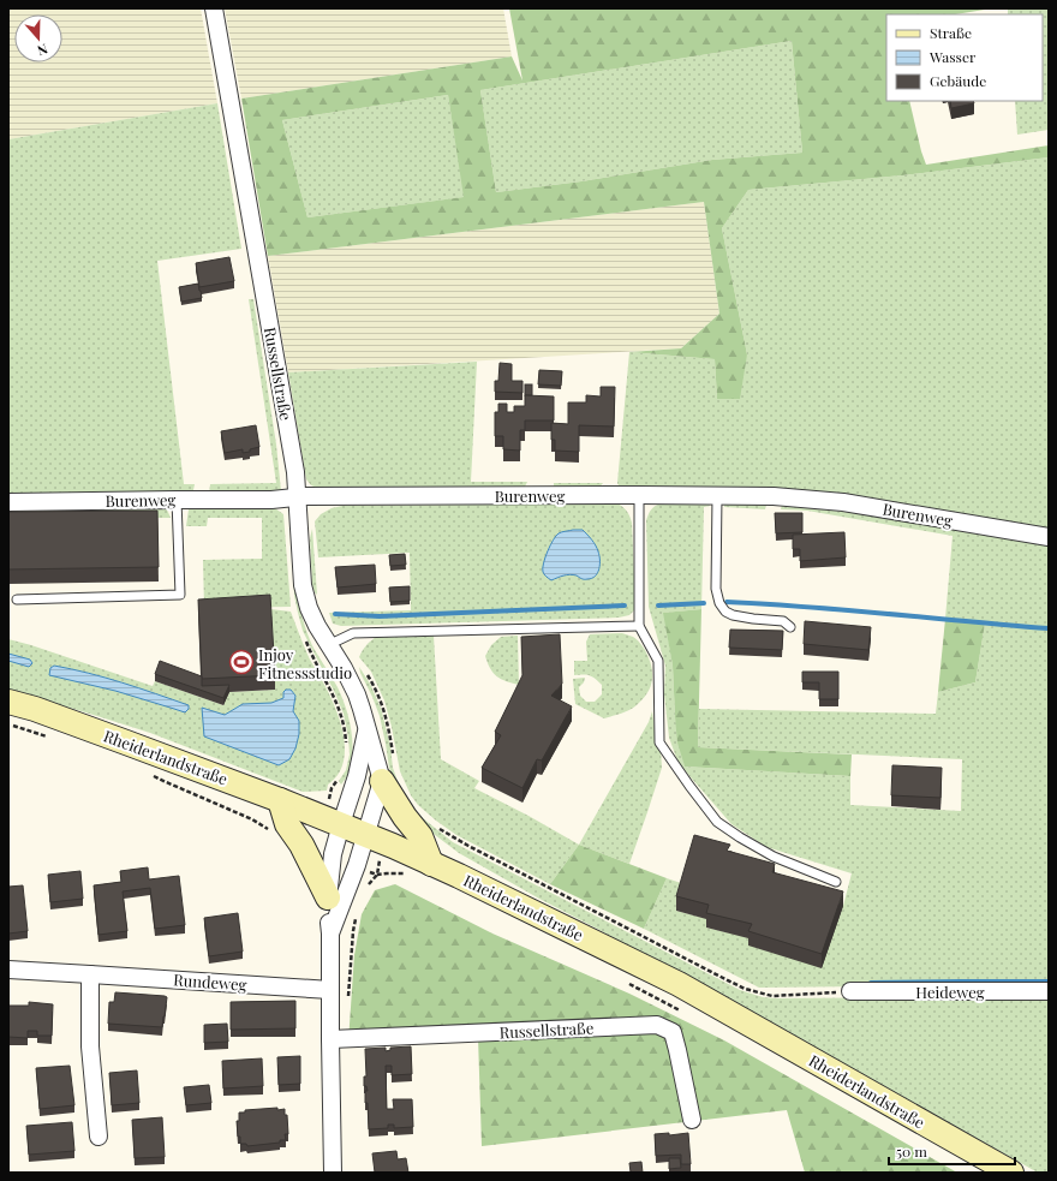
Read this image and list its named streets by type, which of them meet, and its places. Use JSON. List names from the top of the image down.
{
  "streets": {
    "main road": ["Rheiderlandstraße"],
    "street": [
      "Russellstraße",
      "Burenweg",
      "Rundeweg",
      "Heideweg"
    ]
  },
  "crossings": [
    ["Russellstraße", "Burenweg"],
    ["Russellstraße", "Rheiderlandstraße"],
    ["Russellstraße", "Rundeweg"]
  ],
  "places": {
    "sports": ["Injoy Fitnessstudio"]
  },
  "legend": ["Straße", "Wasser", "Gebäude"],
  "scale_bar": "50 m",
  "north": "bottom"
}
